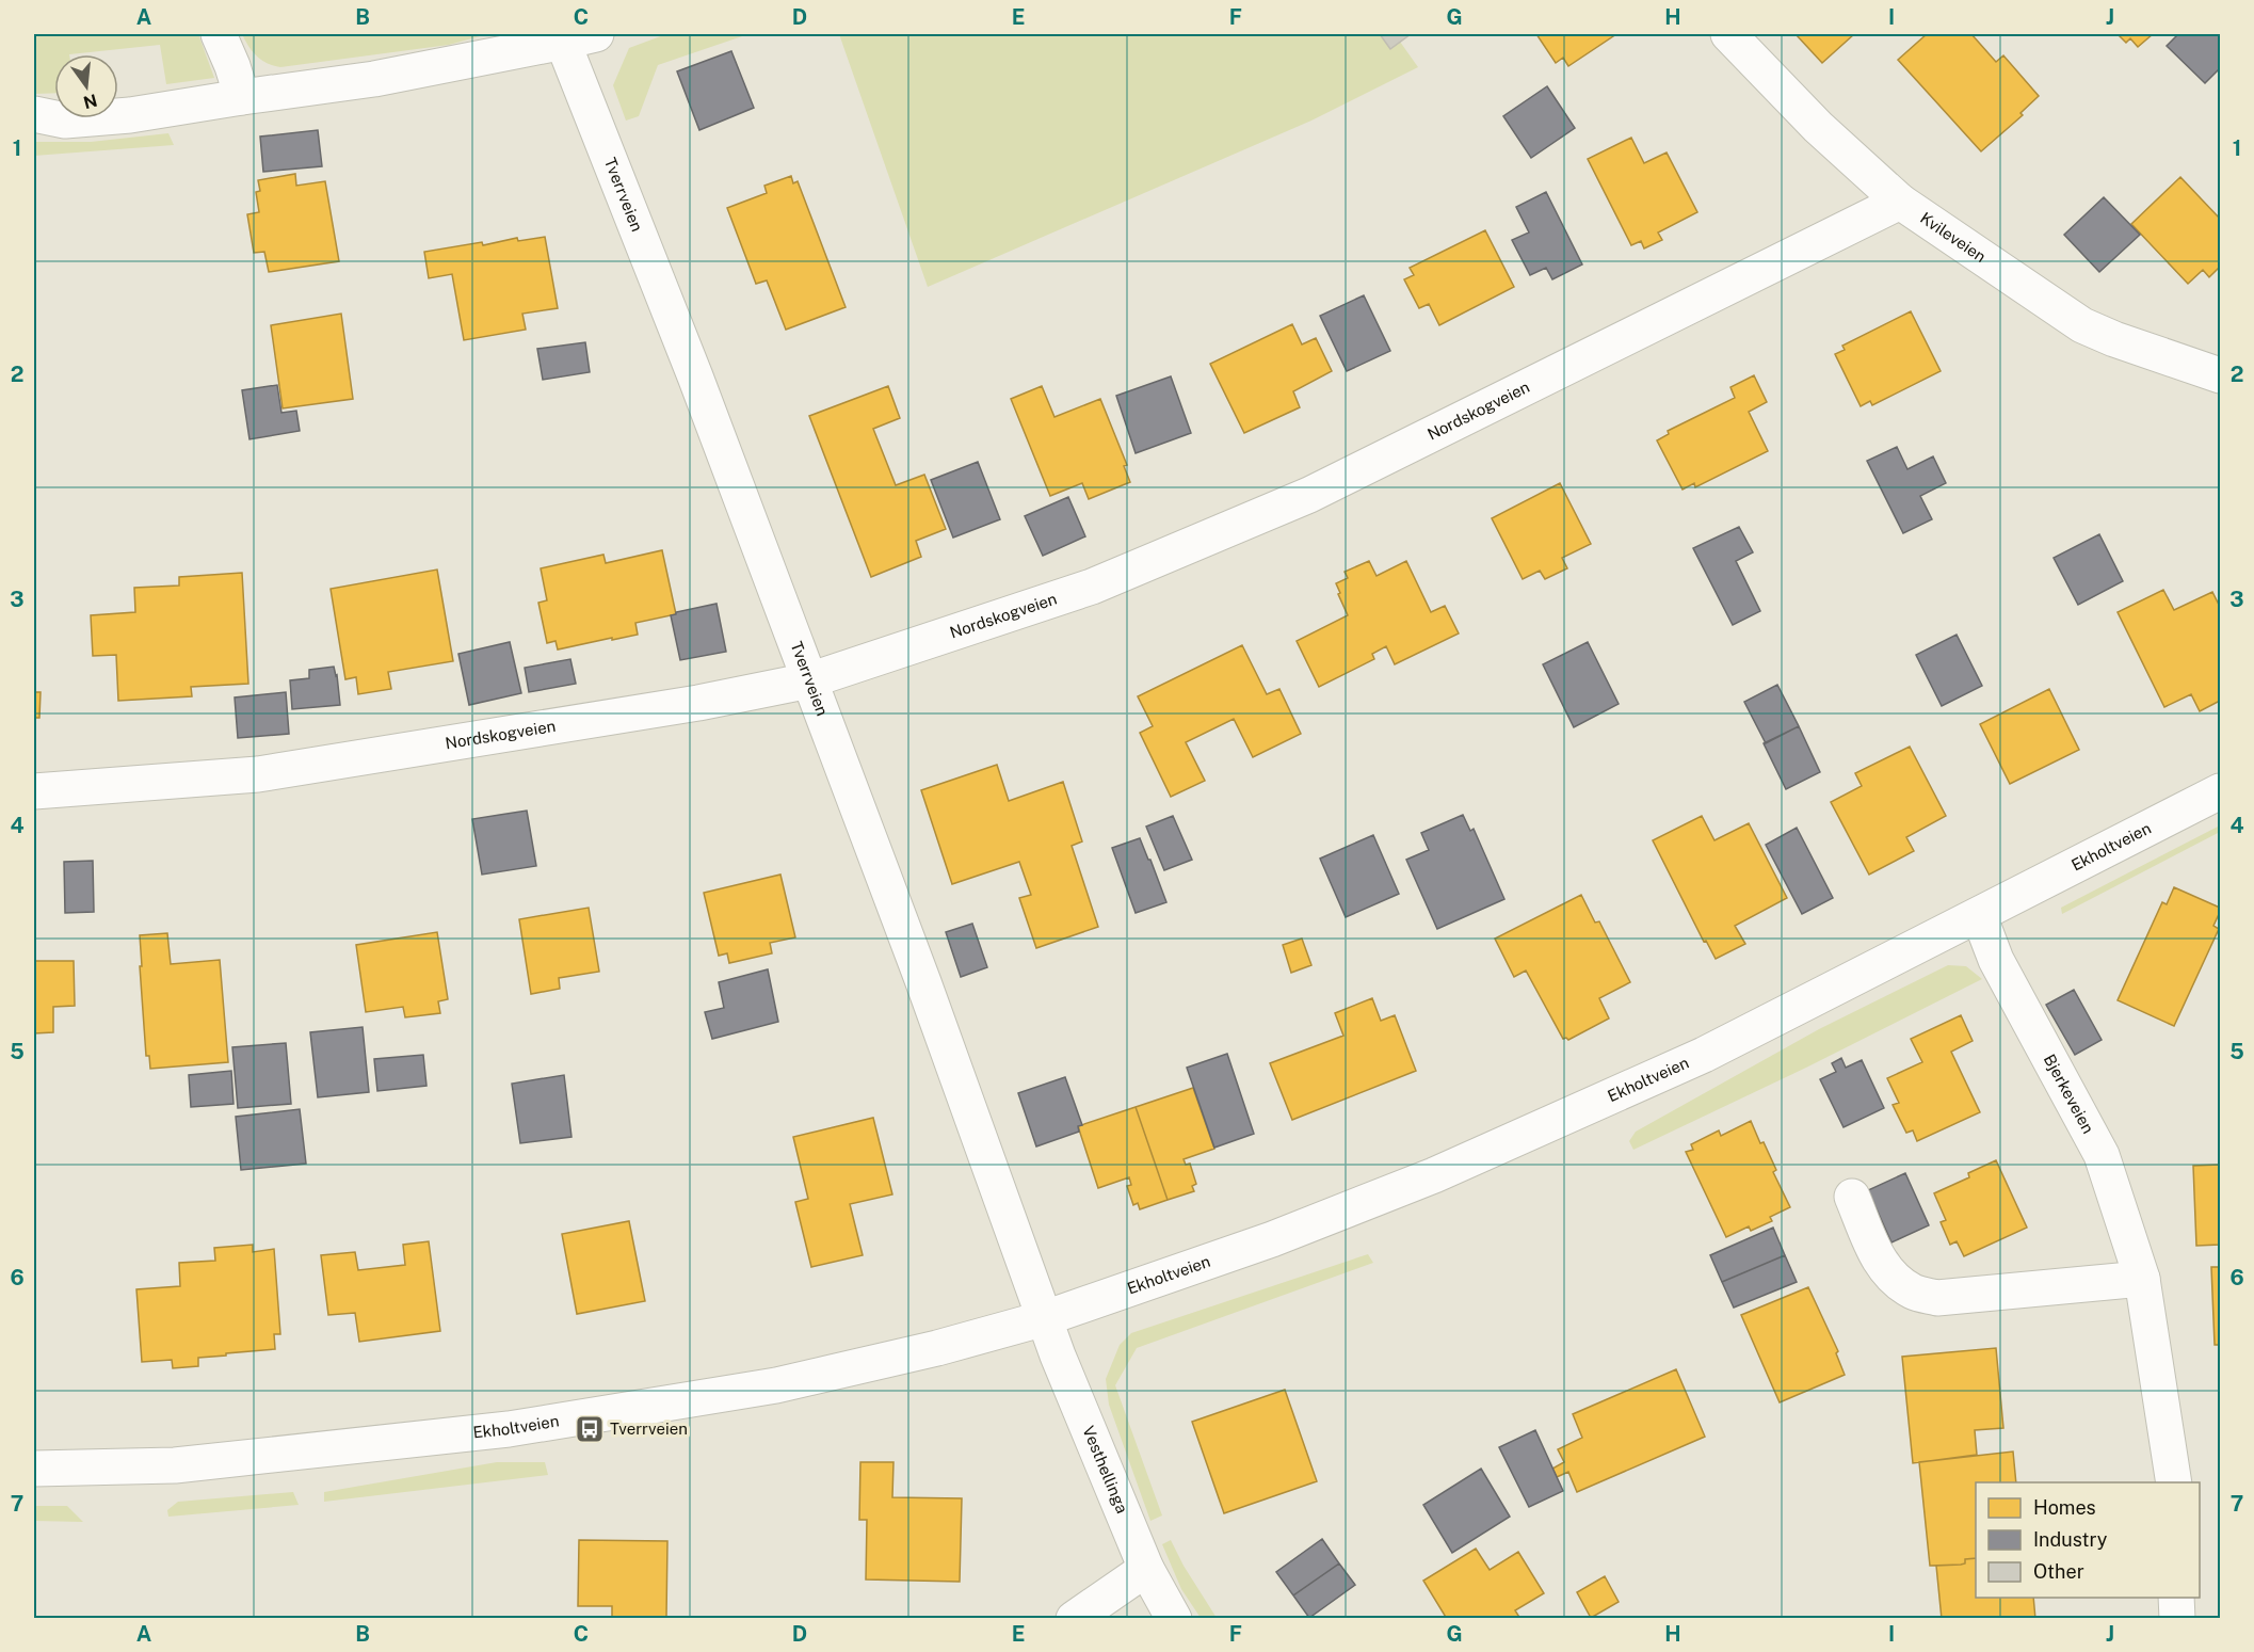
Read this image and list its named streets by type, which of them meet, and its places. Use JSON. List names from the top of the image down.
{
  "streets": {
    "street": [
      "Tverrveien",
      "Kvileveien",
      "Nordskogveien",
      "Ekholtveien",
      "Bjerkeveien",
      "Vesthellinga"
    ]
  },
  "crossings": [
    ["Tverrveien", "Nordskogveien"],
    ["Tverrveien", "Ekholtveien"],
    ["Tverrveien", "Vesthellinga"],
    ["Kvileveien", "Nordskogveien"],
    ["Ekholtveien", "Bjerkeveien"],
    ["Ekholtveien", "Vesthellinga"]
  ],
  "places": {
    "bus stop": ["Tverrveien"]
  },
  "legend": ["Homes", "Industry", "Other"],
  "north": "bottom",
  "grid": {
    "columns": [
      "A",
      "B",
      "C",
      "D",
      "E",
      "F",
      "G",
      "H",
      "I",
      "J"
    ],
    "rows": [
      "1",
      "2",
      "3",
      "4",
      "5",
      "6",
      "7"
    ]
  }
}
